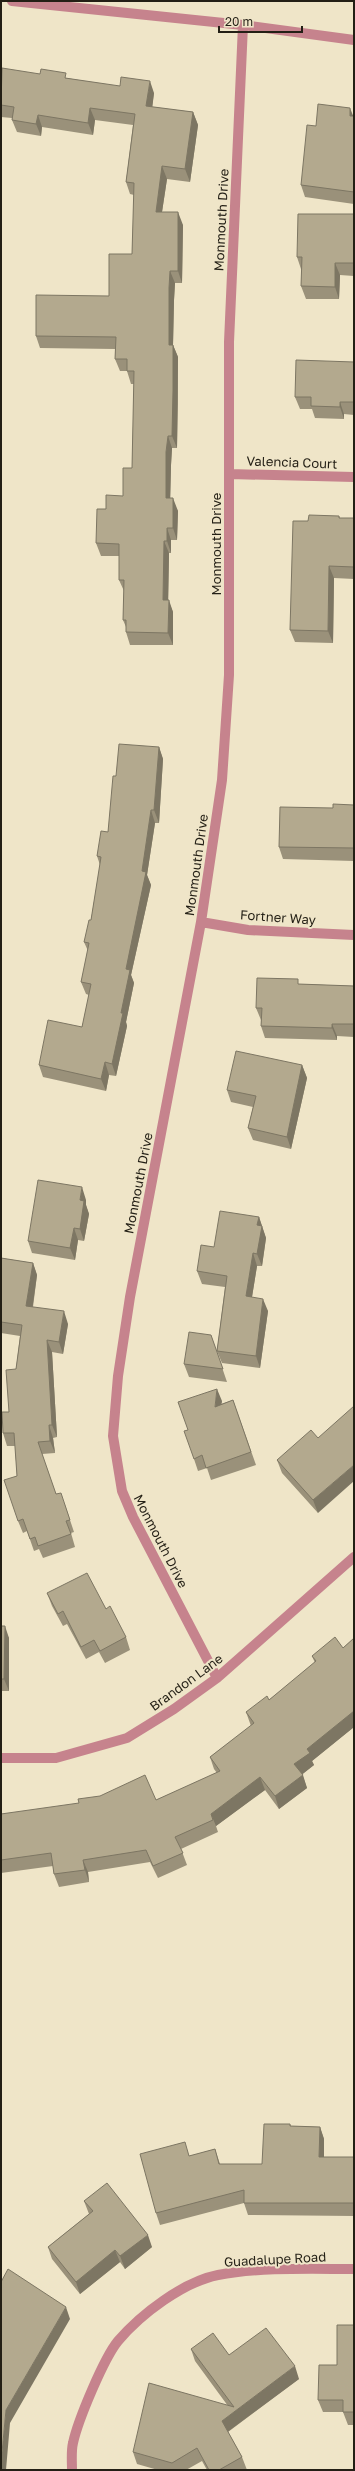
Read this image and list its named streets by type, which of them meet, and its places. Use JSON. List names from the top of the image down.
{
  "streets": {
    "street": [
      "Monmouth Drive",
      "Valencia Court",
      "Fortner Way",
      "Brandon Lane",
      "Guadalupe Road"
    ]
  },
  "crossings": [
    ["Monmouth Drive", "Valencia Court"],
    ["Monmouth Drive", "Fortner Way"],
    ["Monmouth Drive", "Brandon Lane"]
  ],
  "scale_bar": "20 m"
}
